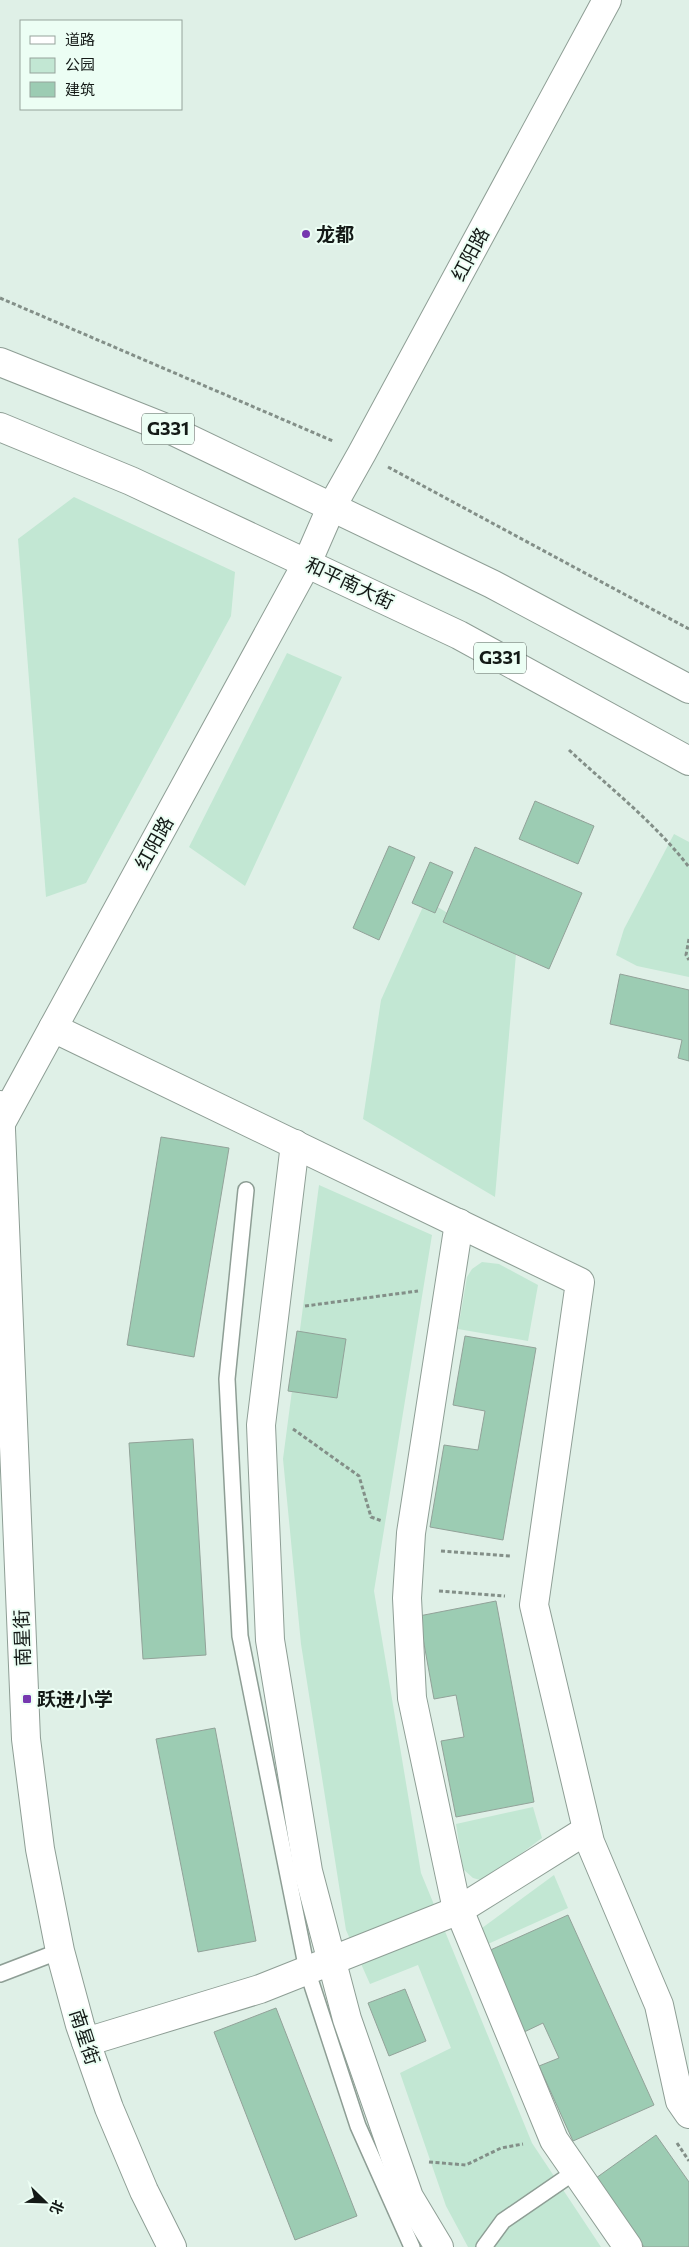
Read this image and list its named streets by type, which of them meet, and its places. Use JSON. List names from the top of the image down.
{
  "streets": {
    "main road": [
      "红阳路",
      "G331",
      "和平南大街",
      "南星街"
    ]
  },
  "crossings": [
    ["红阳路", "G331"],
    ["红阳路", "和平南大街"],
    ["红阳路", "南星街"]
  ],
  "places": {
    "other": ["龙都"],
    "transit": ["跃进小学"]
  },
  "legend": ["道路", "公园", "建筑"],
  "north": "bottom right"
}
